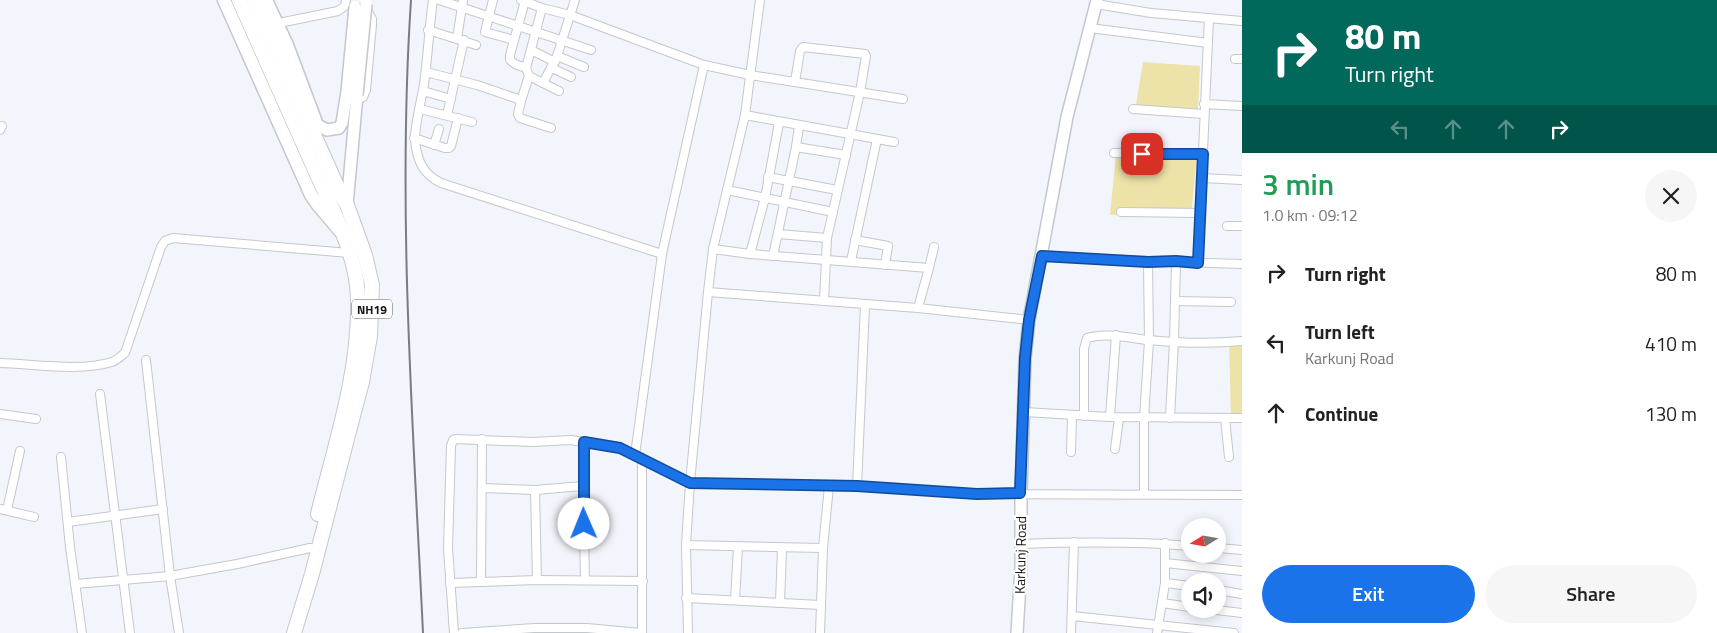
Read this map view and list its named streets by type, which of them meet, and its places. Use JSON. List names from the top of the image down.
{
  "streets": {
    "highway": ["NH19"],
    "street": ["Karkunj Road"]
  },
  "north": "left",
  "page": {
    "turn": ["80 m", "Turn right"],
    "heading": ["3 min", "1.0 km · 09:12"],
    "list": [
      {
        "name": "Turn right",
        "value": "80 m"
      },
      {
        "name": "Turn left",
        "note": "Karkunj Road",
        "value": "410 m"
      },
      {
        "name": "Continue",
        "value": "130 m"
      }
    ],
    "buttons": ["Exit", "Share"]
  }
}
